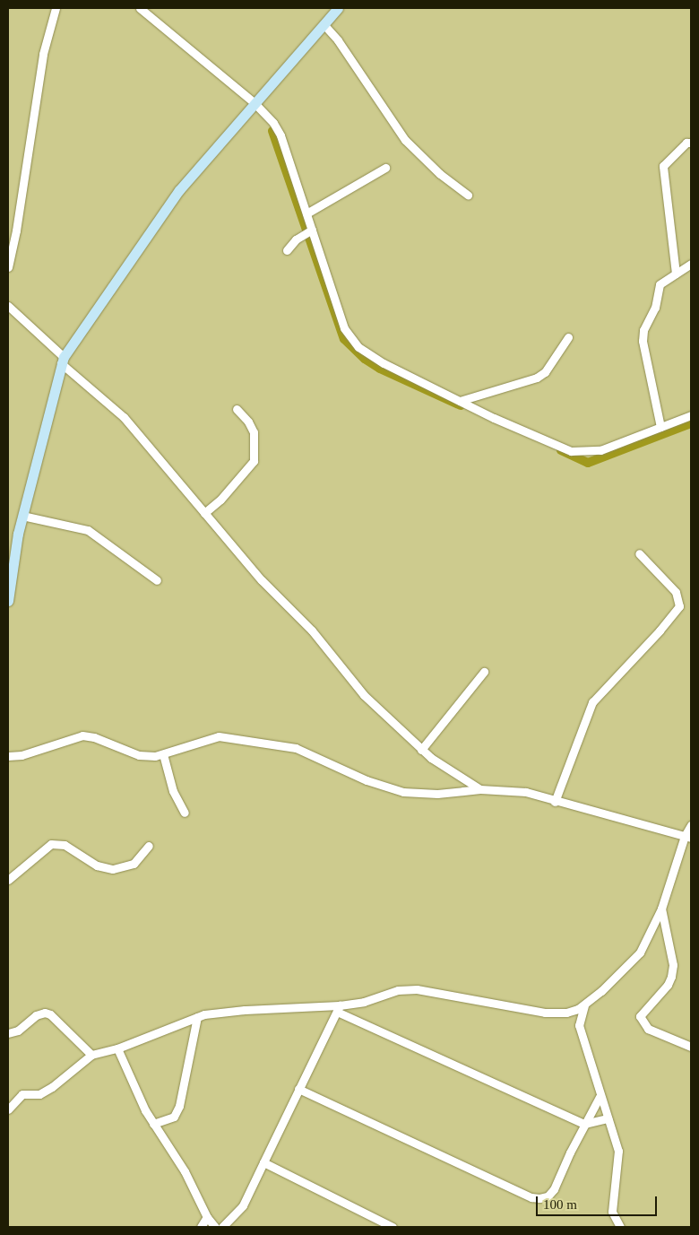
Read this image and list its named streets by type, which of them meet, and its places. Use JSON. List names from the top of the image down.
{
  "scale_bar": "100 m"
}
